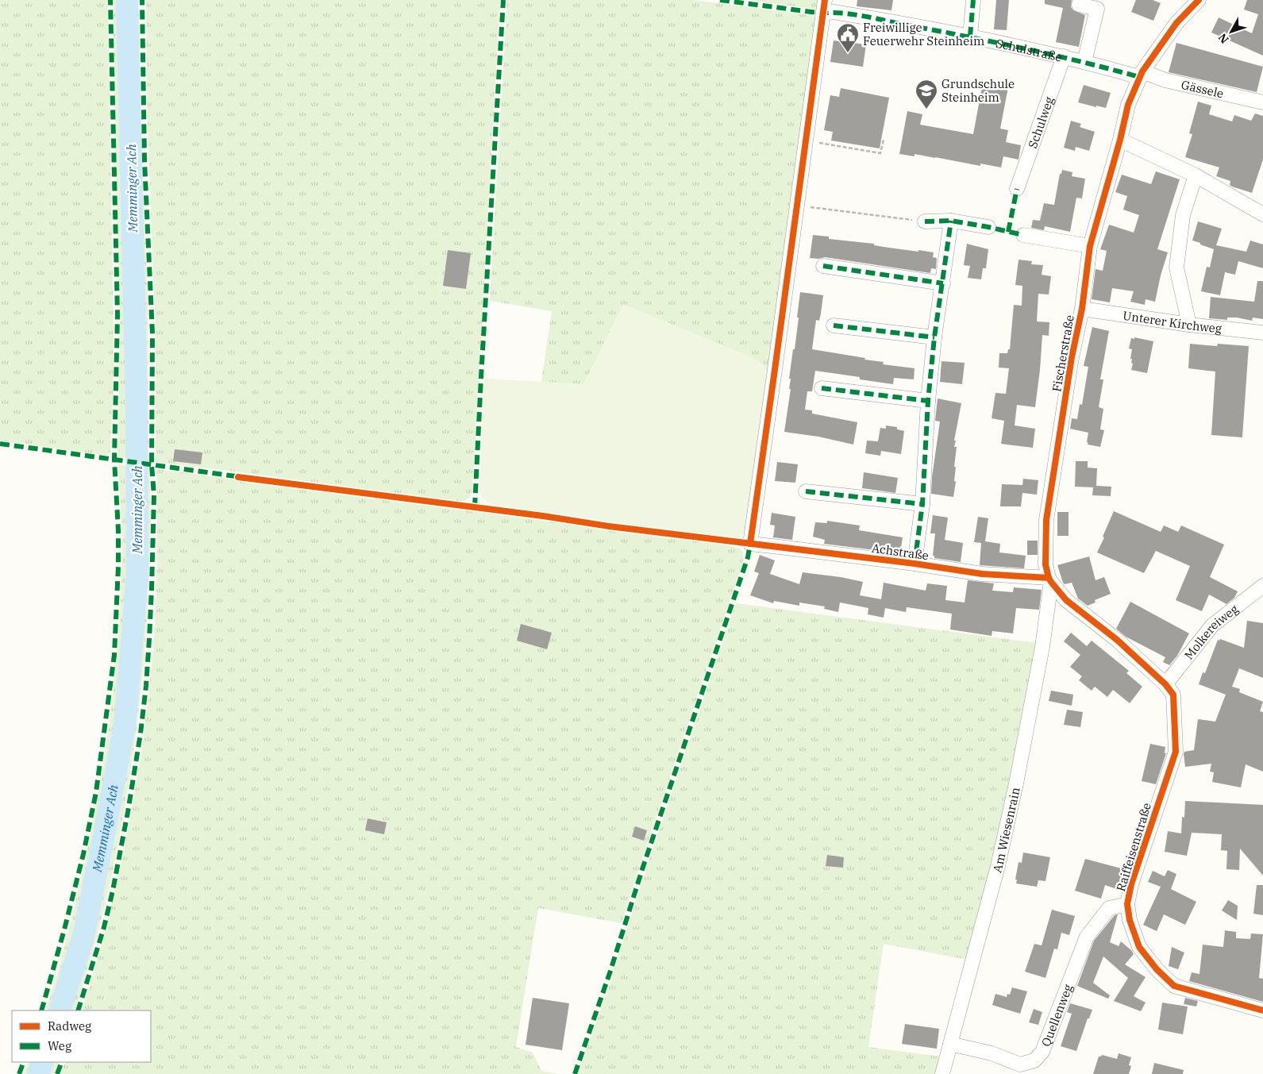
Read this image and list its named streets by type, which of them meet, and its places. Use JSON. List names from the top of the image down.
{
  "streets": {
    "street": [
      "Schulstraße",
      "Gässele",
      "Schulweg",
      "Unterer Kirchweg",
      "Fischerstraße",
      "Achstraße",
      "Molkereiweg",
      "Am Wiesenrain",
      "Raiffeisenstraße",
      "Quellenweg"
    ]
  },
  "crossings": [
    ["Schulstraße", "Gässele"],
    ["Schulstraße", "Schulweg"],
    ["Schulstraße", "Fischerstraße"],
    ["Gässele", "Fischerstraße"],
    ["Unterer Kirchweg", "Fischerstraße"],
    ["Fischerstraße", "Achstraße"],
    ["Fischerstraße", "Am Wiesenrain"],
    ["Achstraße", "Am Wiesenrain"],
    ["Molkereiweg", "Raiffeisenstraße"],
    ["Am Wiesenrain", "Quellenweg"],
    ["Raiffeisenstraße", "Quellenweg"]
  ],
  "water": ["Memminger Ach"],
  "places": {
    "public building": ["Freiwillige Feuerwehr Steinheim"],
    "school or university": ["Grundschule Steinheim"]
  },
  "legend": ["Radweg", "Weg"],
  "north": "bottom left"
}
